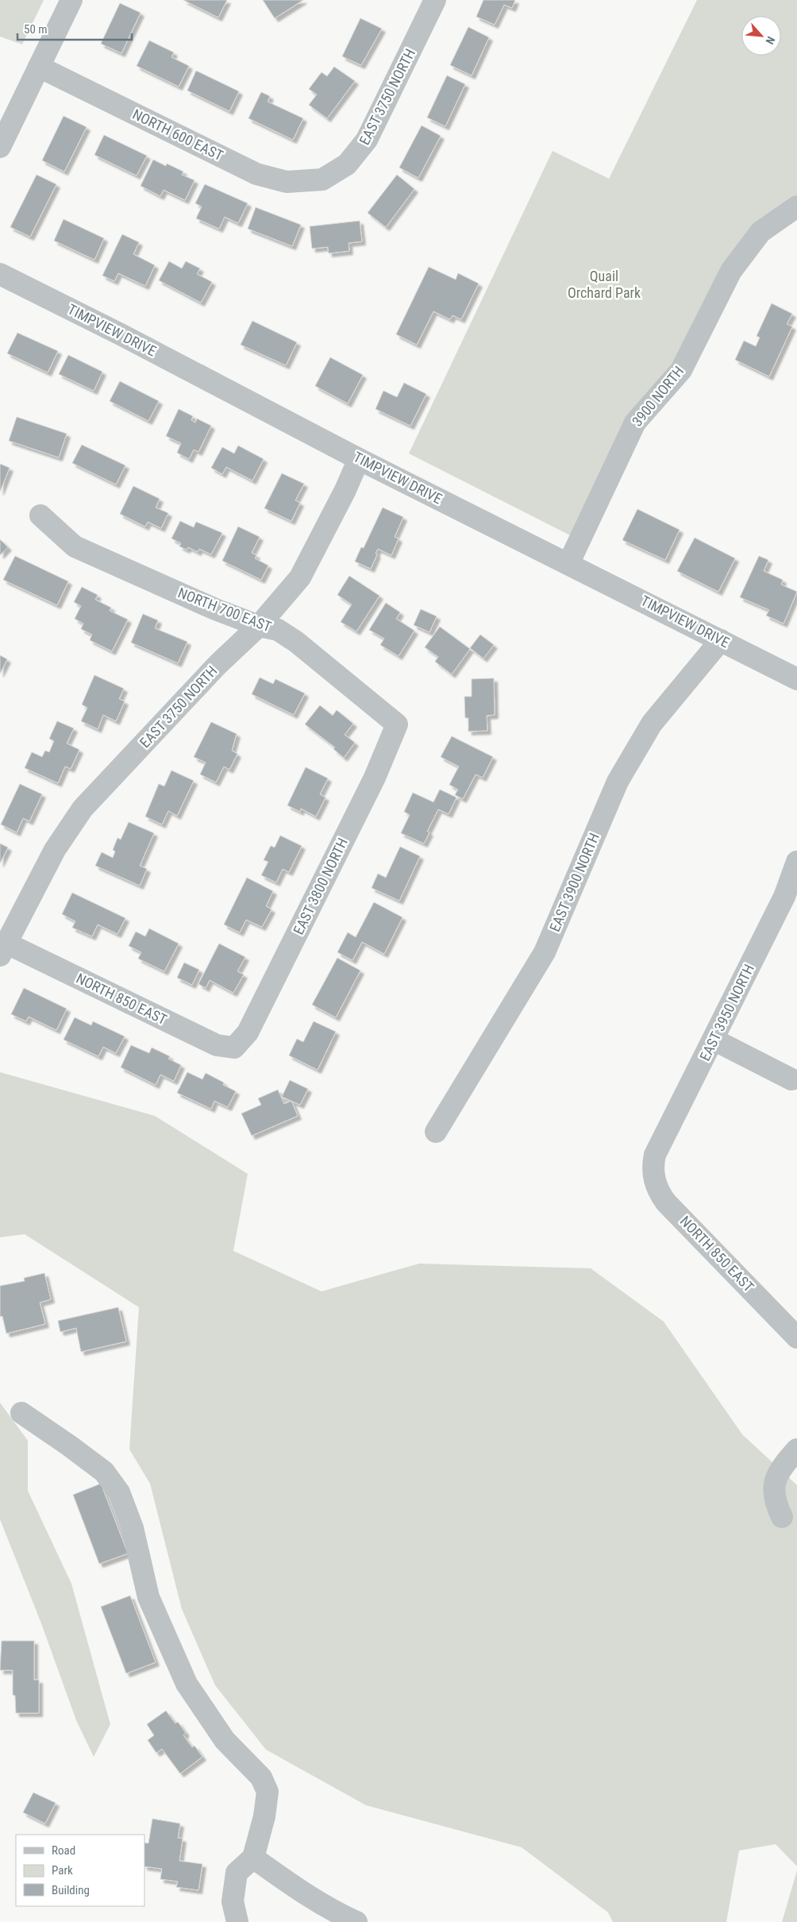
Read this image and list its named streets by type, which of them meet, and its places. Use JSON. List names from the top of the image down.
{
  "streets": {
    "street": [
      "EAST 3750 NORTH",
      "NORTH 600 EAST",
      "TIMPVIEW DRIVE",
      "3900 NORTH",
      "NORTH 700 EAST",
      "EAST 3900 NORTH",
      "EAST 3800 NORTH",
      "NORTH 850 EAST",
      "EAST 3950 NORTH"
    ]
  },
  "crossings": [
    ["EAST 3750 NORTH", "NORTH 600 EAST"],
    ["EAST 3750 NORTH", "TIMPVIEW DRIVE"],
    ["EAST 3750 NORTH", "NORTH 700 EAST"],
    ["EAST 3750 NORTH", "NORTH 850 EAST"],
    ["TIMPVIEW DRIVE", "3900 NORTH"],
    ["TIMPVIEW DRIVE", "EAST 3900 NORTH"],
    ["NORTH 700 EAST", "EAST 3800 NORTH"],
    ["EAST 3800 NORTH", "NORTH 850 EAST"],
    ["NORTH 850 EAST", "EAST 3950 NORTH"]
  ],
  "parks": ["Quail Orchard Park"],
  "legend": ["Road", "Park", "Building"],
  "scale_bar": "50 m",
  "north": "bottom right"
}
